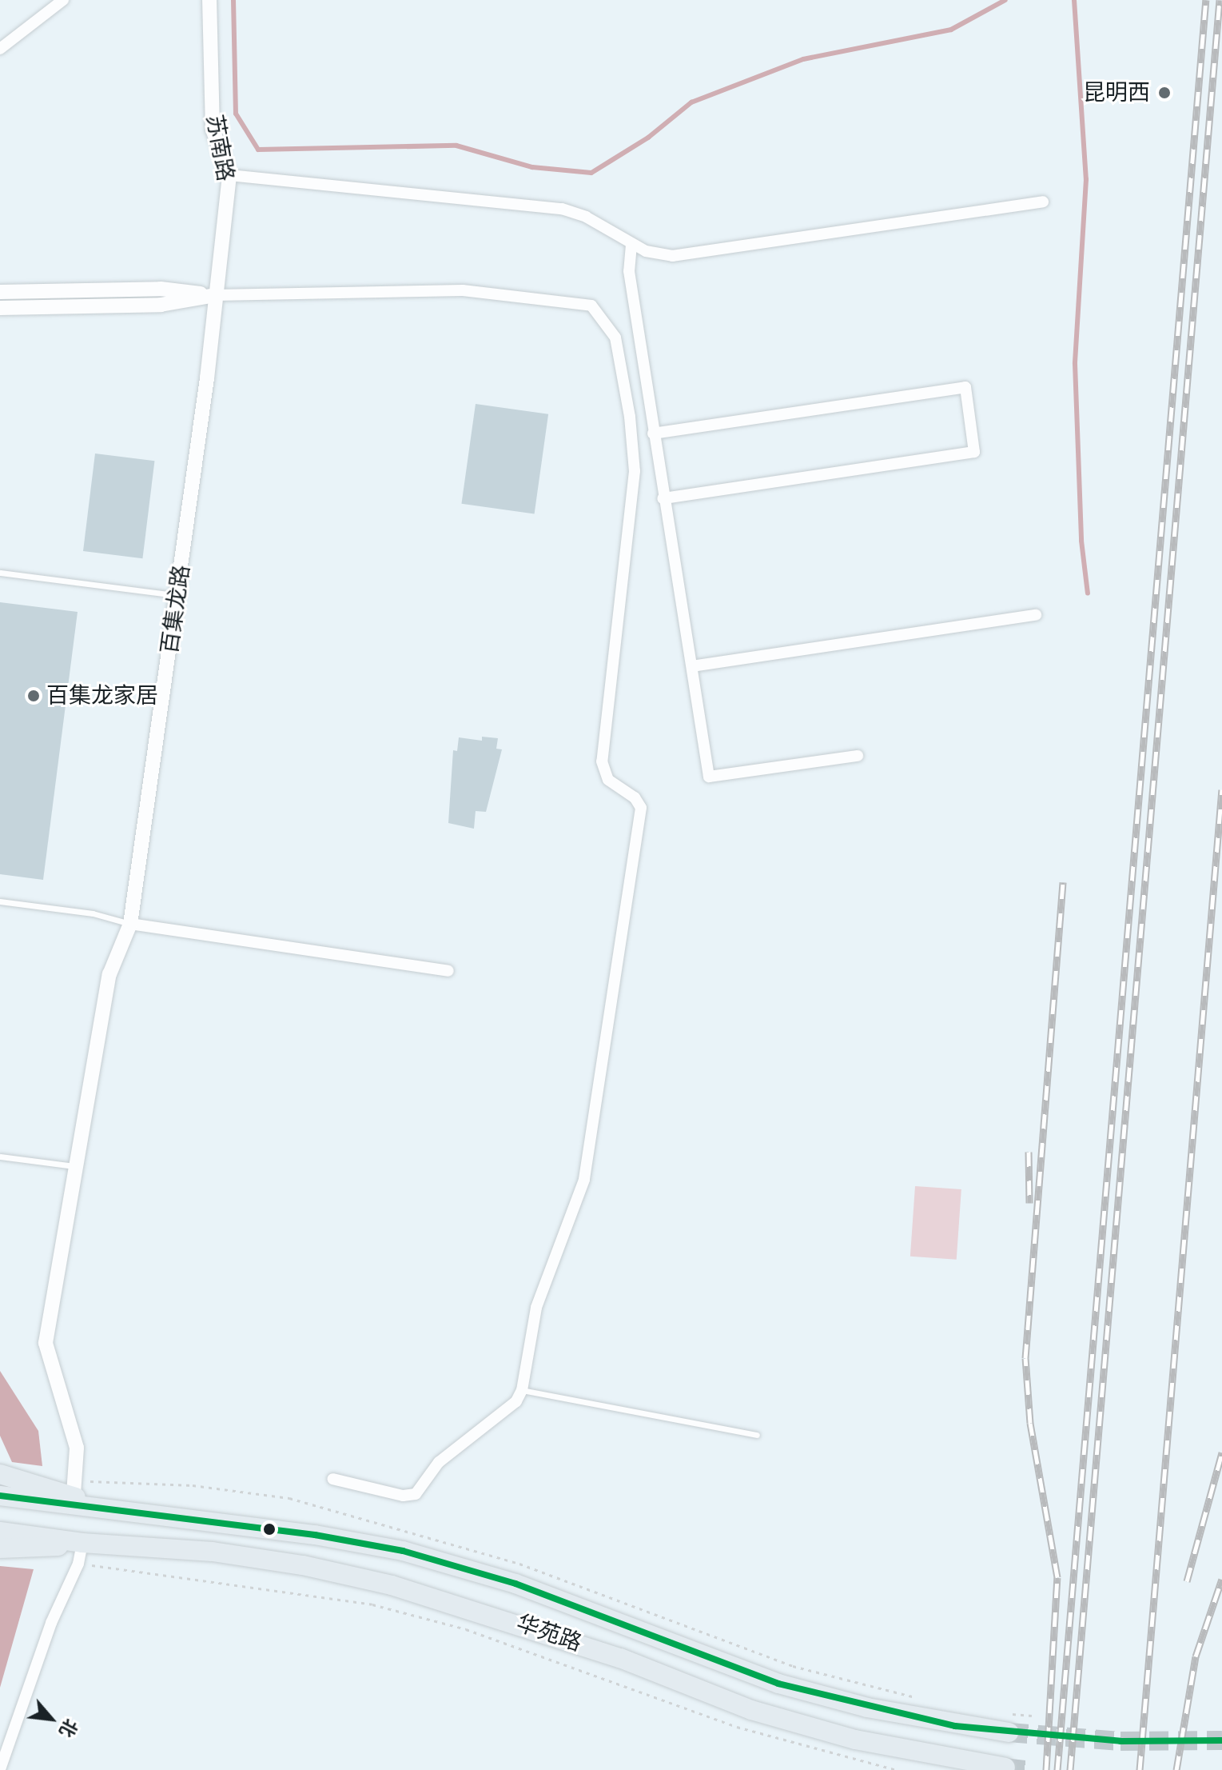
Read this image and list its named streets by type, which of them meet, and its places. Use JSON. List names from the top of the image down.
{
  "streets": {
    "main road": ["华苑路"],
    "street": ["苏南路", "百集龙路"]
  },
  "crossings": [
    ["苏南路", "百集龙路"],
    ["百集龙路", "华苑路"]
  ],
  "places": ["昆明西", "百集龙家居"],
  "north": "bottom right"
}
